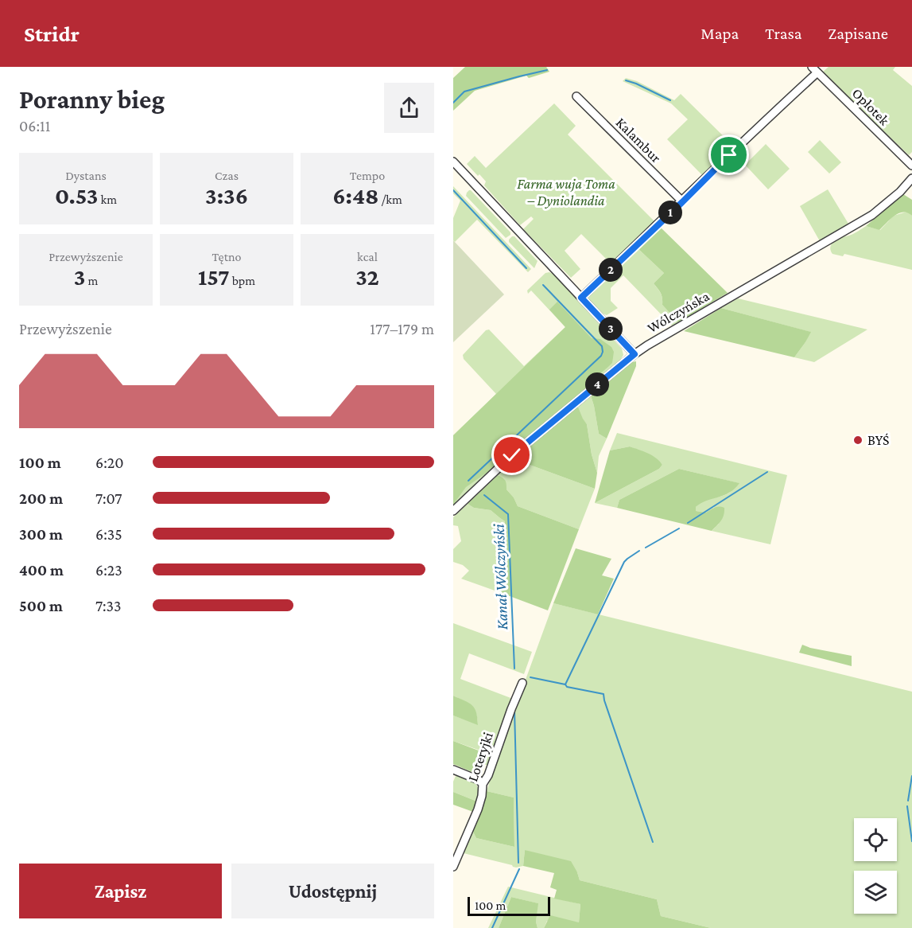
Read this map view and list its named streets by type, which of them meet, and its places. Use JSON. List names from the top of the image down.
{
  "streets": {
    "street": [
      "Opłotek",
      "Kalambur",
      "Wólczyńska",
      "Loteryjki"
    ]
  },
  "water": ["Kanał Wólczyński"],
  "parks": ["Farma wuja Toma – Dyniolandia"],
  "places": ["BYŚ"],
  "scale_bar": "100 m",
  "page": {
    "header": "Stridr",
    "nav": ["Mapa", "Trasa", "Zapisane"],
    "heading": ["Poranny bieg", "06:11"],
    "stats": [
      ["Dystans", "0.53 km"],
      ["Czas", "3:36"],
      ["Tempo", "6:48 /km"],
      ["Przewyższenie", "3 m"],
      ["Tętno", "157 bpm"],
      ["kcal", "32"]
    ],
    "pins": [
      "1",
      "2",
      "3",
      "4"
    ],
    "chart": ["Przewyższenie", "177–179 m"],
    "list": [
      {
        "name": "100 m",
        "note": "6:20"
      },
      {
        "name": "200 m",
        "note": "7:07"
      },
      {
        "name": "300 m",
        "note": "6:35"
      },
      {
        "name": "400 m",
        "note": "6:23"
      },
      {
        "name": "500 m",
        "note": "7:33"
      }
    ],
    "buttons": ["Zapisz", "Udostępnij"],
    "scale": "100 m"
  }
}
